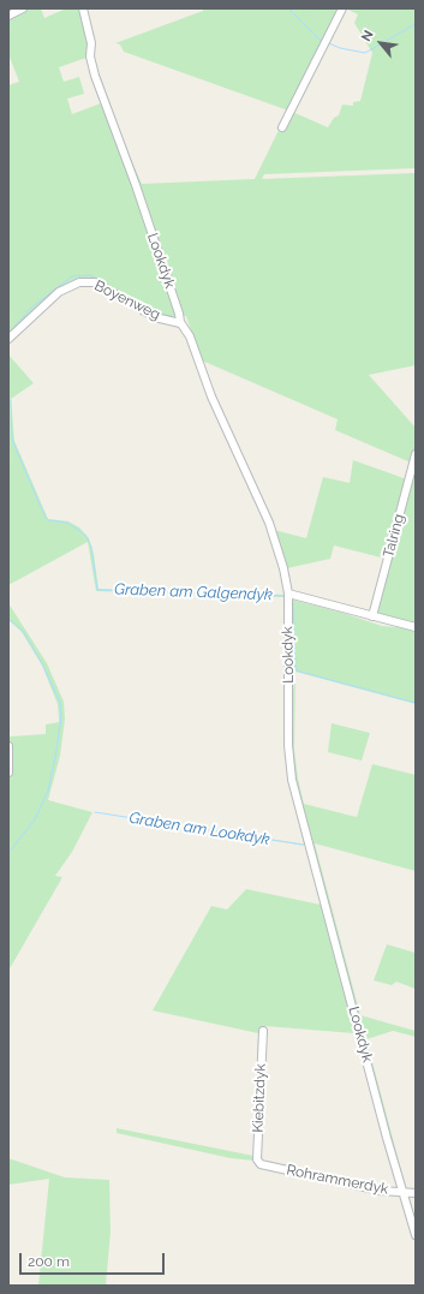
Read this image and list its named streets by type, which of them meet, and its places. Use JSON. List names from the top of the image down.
{
  "streets": {
    "street": [
      "Lookdyk",
      "Boyenweg",
      "Talring",
      "Kiebitzdyk",
      "Rohrammerdyk"
    ]
  },
  "crossings": [
    ["Lookdyk", "Boyenweg"],
    ["Lookdyk", "Rohrammerdyk"],
    ["Kiebitzdyk", "Rohrammerdyk"]
  ],
  "water": ["Graben am Galgendyk", "Graben am Lookdyk"],
  "scale_bar": "200 m",
  "north": "top left"
}
